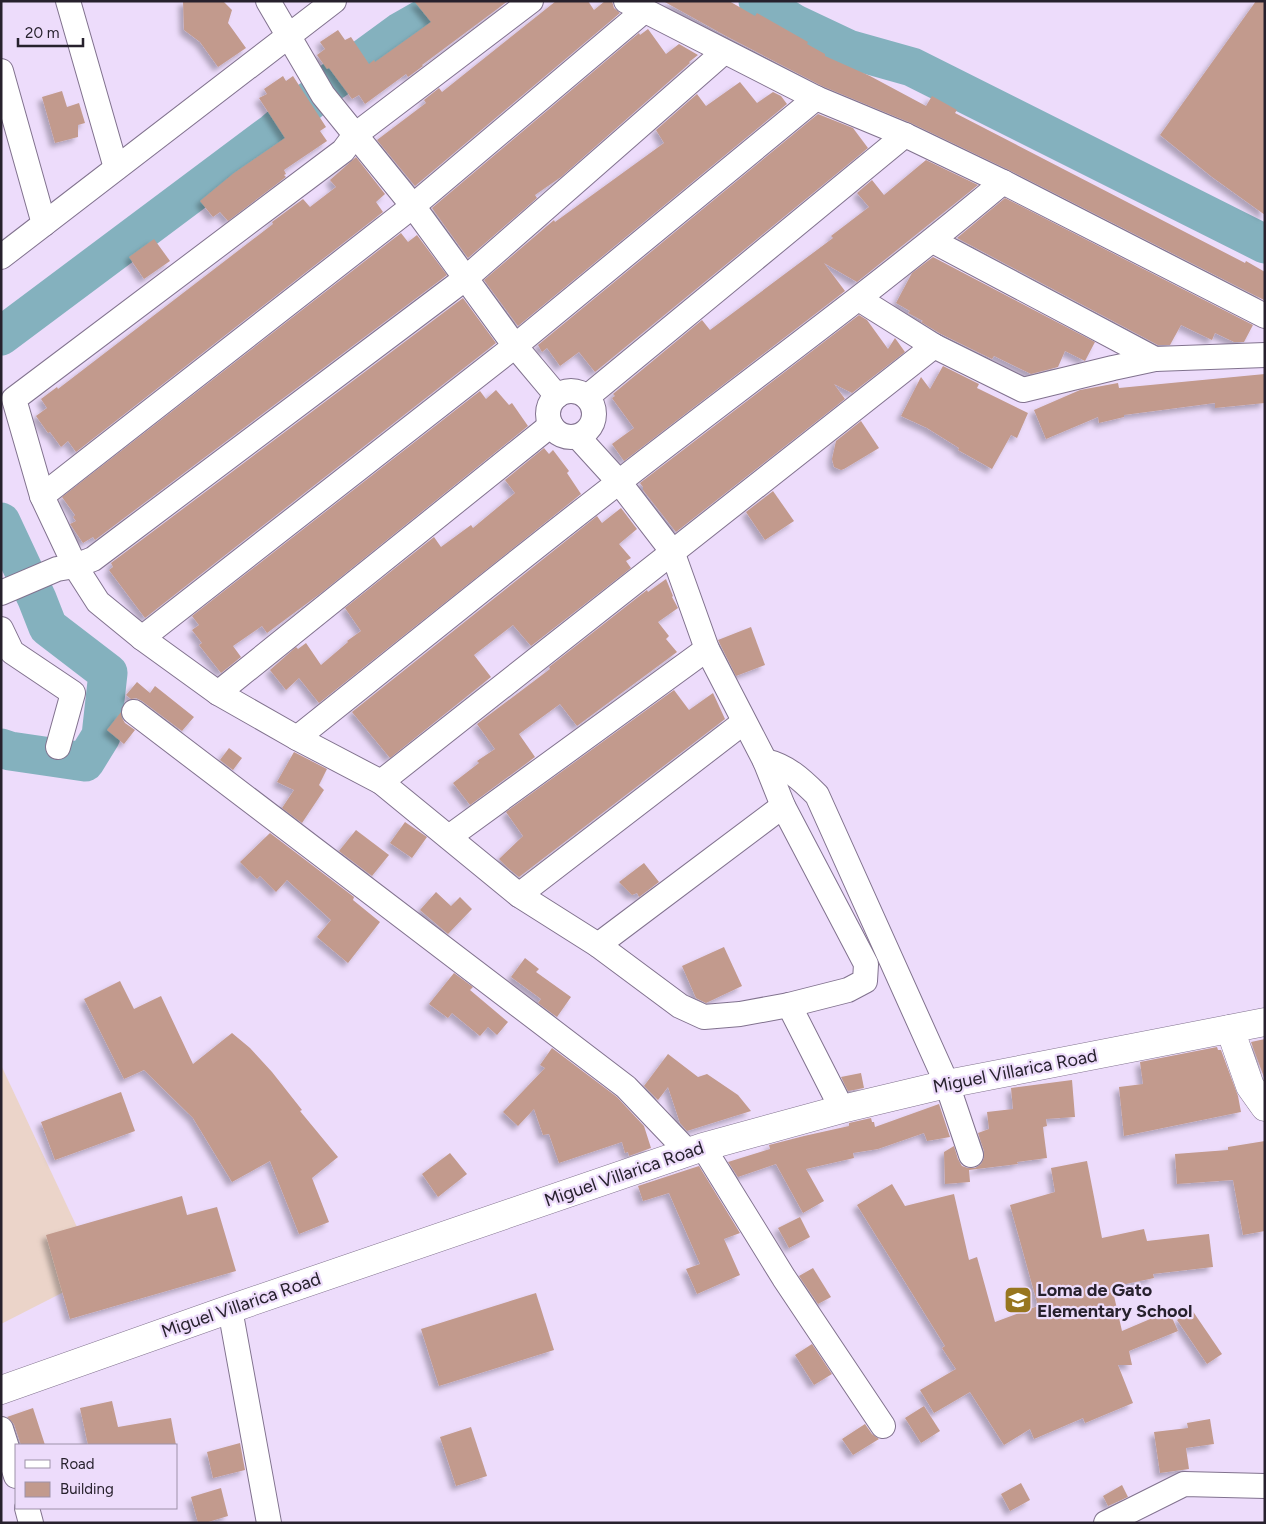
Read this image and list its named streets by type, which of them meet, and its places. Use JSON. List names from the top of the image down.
{
  "streets": {
    "main road": ["Miguel Villarica Road"]
  },
  "places": {
    "school or university": ["Loma de Gato Elementary School"]
  },
  "legend": ["Road", "Building"],
  "scale_bar": "20 m"
}
